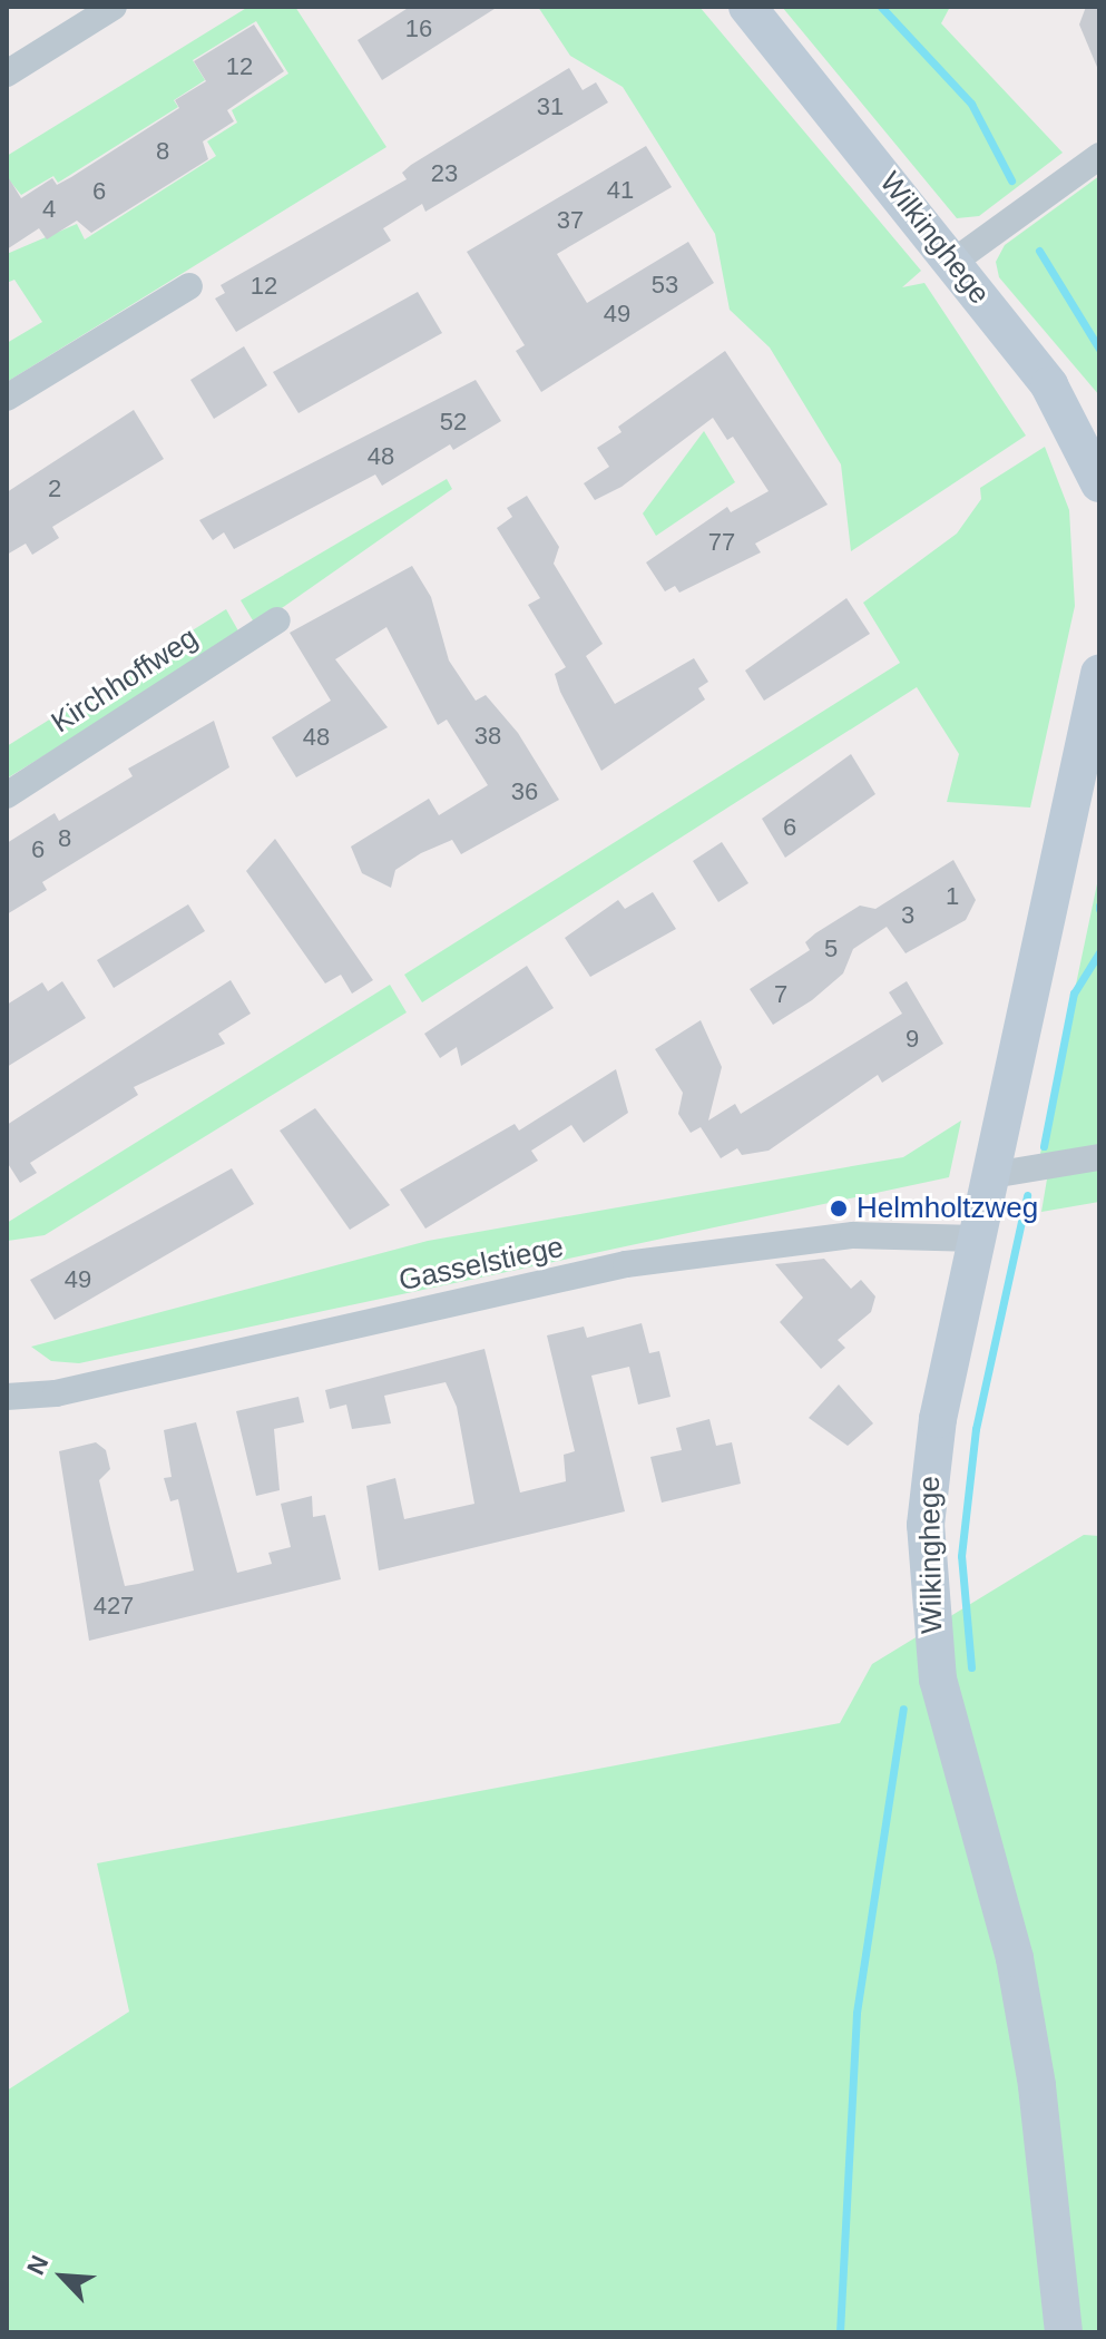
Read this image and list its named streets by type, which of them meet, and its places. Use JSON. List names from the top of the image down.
{
  "streets": {
    "street": ["Wilkinghege", "Kirchhoffweg", "Gasselstiege"]
  },
  "crossings": [
    ["Wilkinghege", "Gasselstiege"]
  ],
  "places": ["Helmholtzweg"],
  "house_numbers": [
    "16",
    "12",
    "31",
    "8",
    "23",
    "41",
    "6",
    "4",
    "37",
    "53",
    "12",
    "49",
    "52",
    "48",
    "2",
    "77",
    "38",
    "48",
    "36",
    "6",
    "8",
    "6",
    "1",
    "3",
    "5",
    "7",
    "9",
    "49",
    "427"
  ],
  "north": "top left"
}
